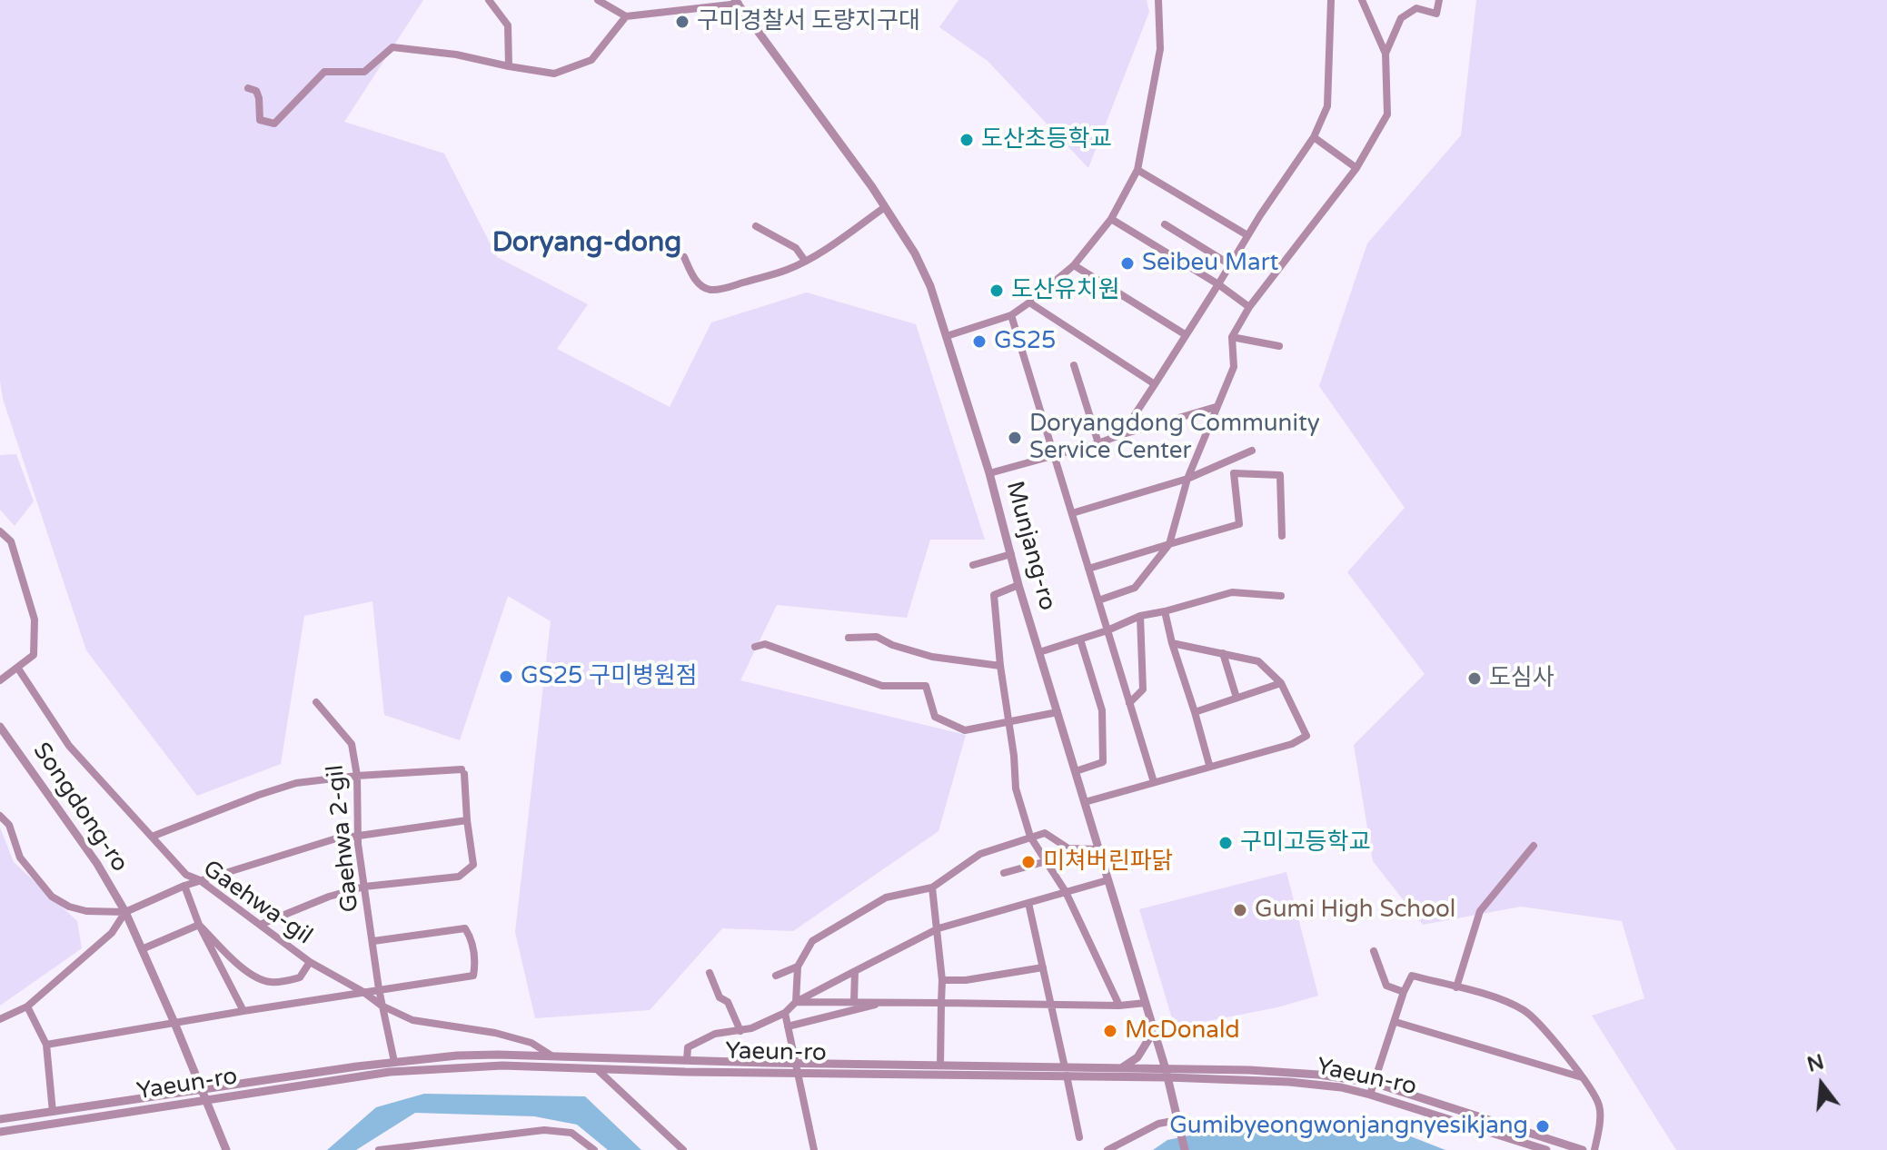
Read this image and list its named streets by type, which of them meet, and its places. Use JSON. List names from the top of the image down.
{
  "streets": {
    "street": [
      "Munjang-ro",
      "Songdong-ro",
      "Gaehwa 2-gil",
      "Gaehwa-gil",
      "Yaeun-ro"
    ]
  },
  "crossings": [
    ["Munjang-ro", "Yaeun-ro"],
    ["Songdong-ro", "Gaehwa 2-gil"],
    ["Songdong-ro", "Gaehwa-gil"],
    ["Songdong-ro", "Yaeun-ro"],
    ["Gaehwa 2-gil", "Gaehwa-gil"],
    ["Gaehwa-gil", "Yaeun-ro"]
  ],
  "districts": ["Doryang-dong"],
  "places": [
    "구미경찰서 도량지구대",
    "도산초등학교",
    "Seibeu Mart",
    "도산유치원",
    "GS25",
    "Doryangdong Community Service Center",
    "GS25 구미병원점",
    "도심사",
    "구미고등학교",
    "미쳐버린파닭",
    "Gumi High School",
    "McDonald",
    "Gumibyeongwonjangnyesikjang"
  ],
  "north": "top"
}
